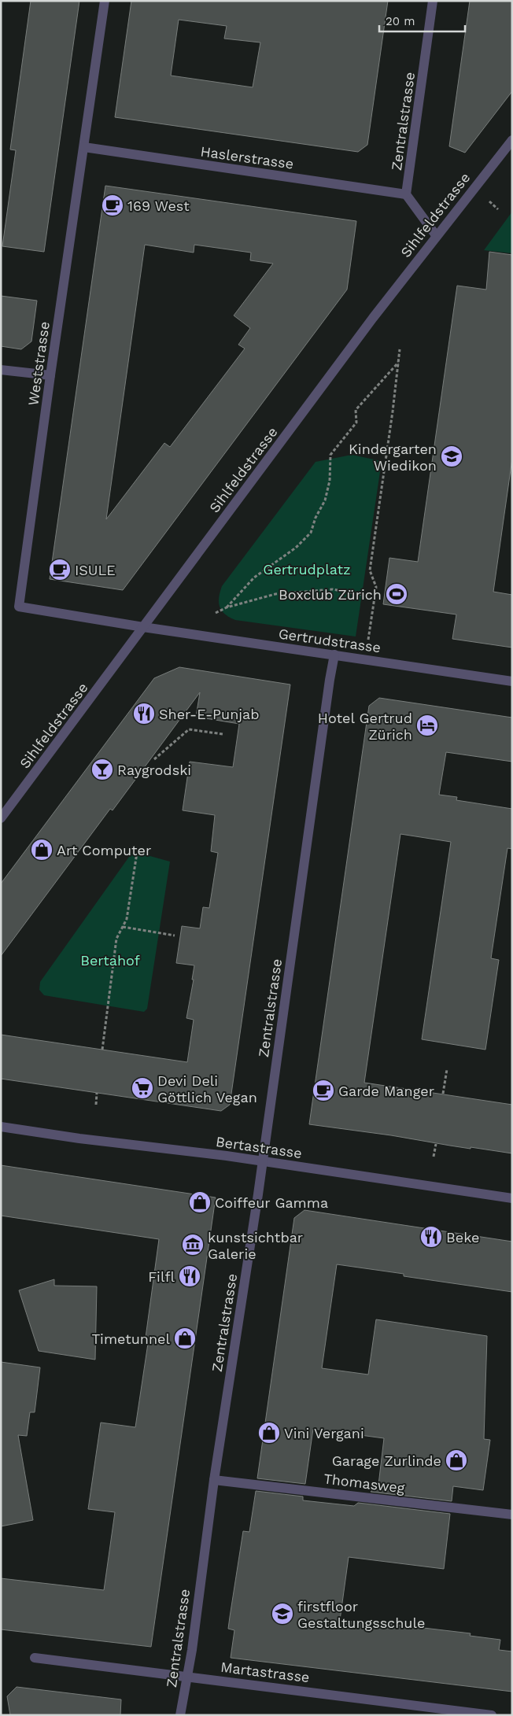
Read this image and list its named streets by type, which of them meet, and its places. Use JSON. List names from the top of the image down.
{
  "streets": {
    "street": [
      "Zentralstrasse",
      "Haslerstrasse",
      "Sihlfeldstrasse",
      "Weststrasse",
      "Gertrudstrasse",
      "Bertastrasse",
      "Thomasweg",
      "Martastrasse"
    ]
  },
  "crossings": [
    ["Zentralstrasse", "Haslerstrasse"],
    ["Zentralstrasse", "Gertrudstrasse"],
    ["Zentralstrasse", "Bertastrasse"],
    ["Zentralstrasse", "Thomasweg"],
    ["Zentralstrasse", "Martastrasse"],
    ["Haslerstrasse", "Weststrasse"],
    ["Sihlfeldstrasse", "Weststrasse"],
    ["Sihlfeldstrasse", "Gertrudstrasse"],
    ["Weststrasse", "Gertrudstrasse"]
  ],
  "parks": ["Gertrudplatz", "Bertahof"],
  "places": {
    "cafe": ["169 West", "ISULE", "Garde Manger"],
    "school or university": ["Kindergarten Wiedikon", "firstfloor Gestaltungsschule"],
    "sports": ["Boxclub Zürich"],
    "restaurant": ["Sher-E-Punjab", "Beke", "Filfl"],
    "hotel": ["Hotel Gertrud Zürich"],
    "bar": ["Raygrodski"],
    "shop": [
      "Art Computer",
      "Coiffeur Gamma",
      "Timetunnel",
      "Vini Vergani",
      "Garage Zurlinde"
    ],
    "supermarket": ["Devi Deli Göttlich Vegan"],
    "museum": ["kunstsichtbar Galerie"]
  },
  "scale_bar": "20 m"
}
